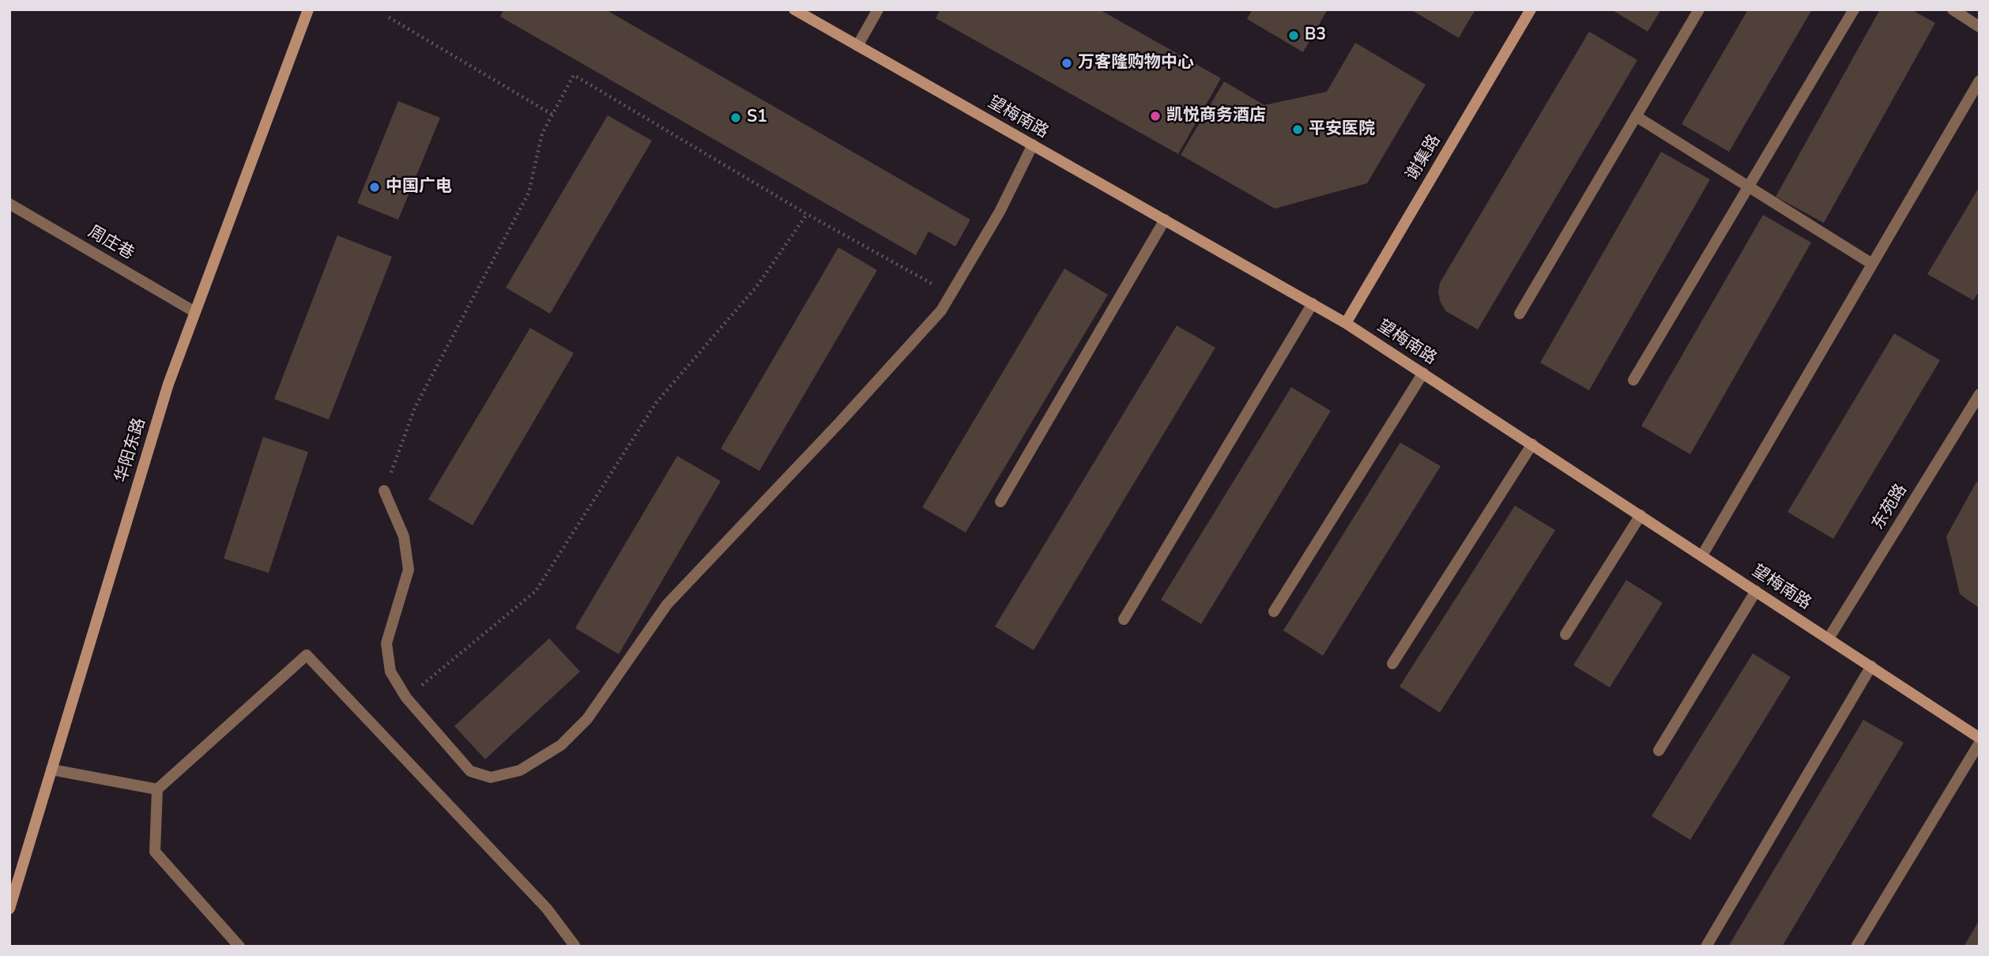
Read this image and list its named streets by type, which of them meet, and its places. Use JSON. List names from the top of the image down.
{
  "streets": {
    "main road": ["望梅南路", "谢集路", "华阳东路"],
    "street": ["周庄巷", "东苑路"]
  },
  "crossings": [
    ["望梅南路", "谢集路"],
    ["望梅南路", "东苑路"],
    ["周庄巷", "华阳东路"]
  ],
  "places": [
    "B3",
    "万客隆购物中心",
    "凯悦商务酒店",
    "S1",
    "平安医院",
    "中国广电"
  ]
}
